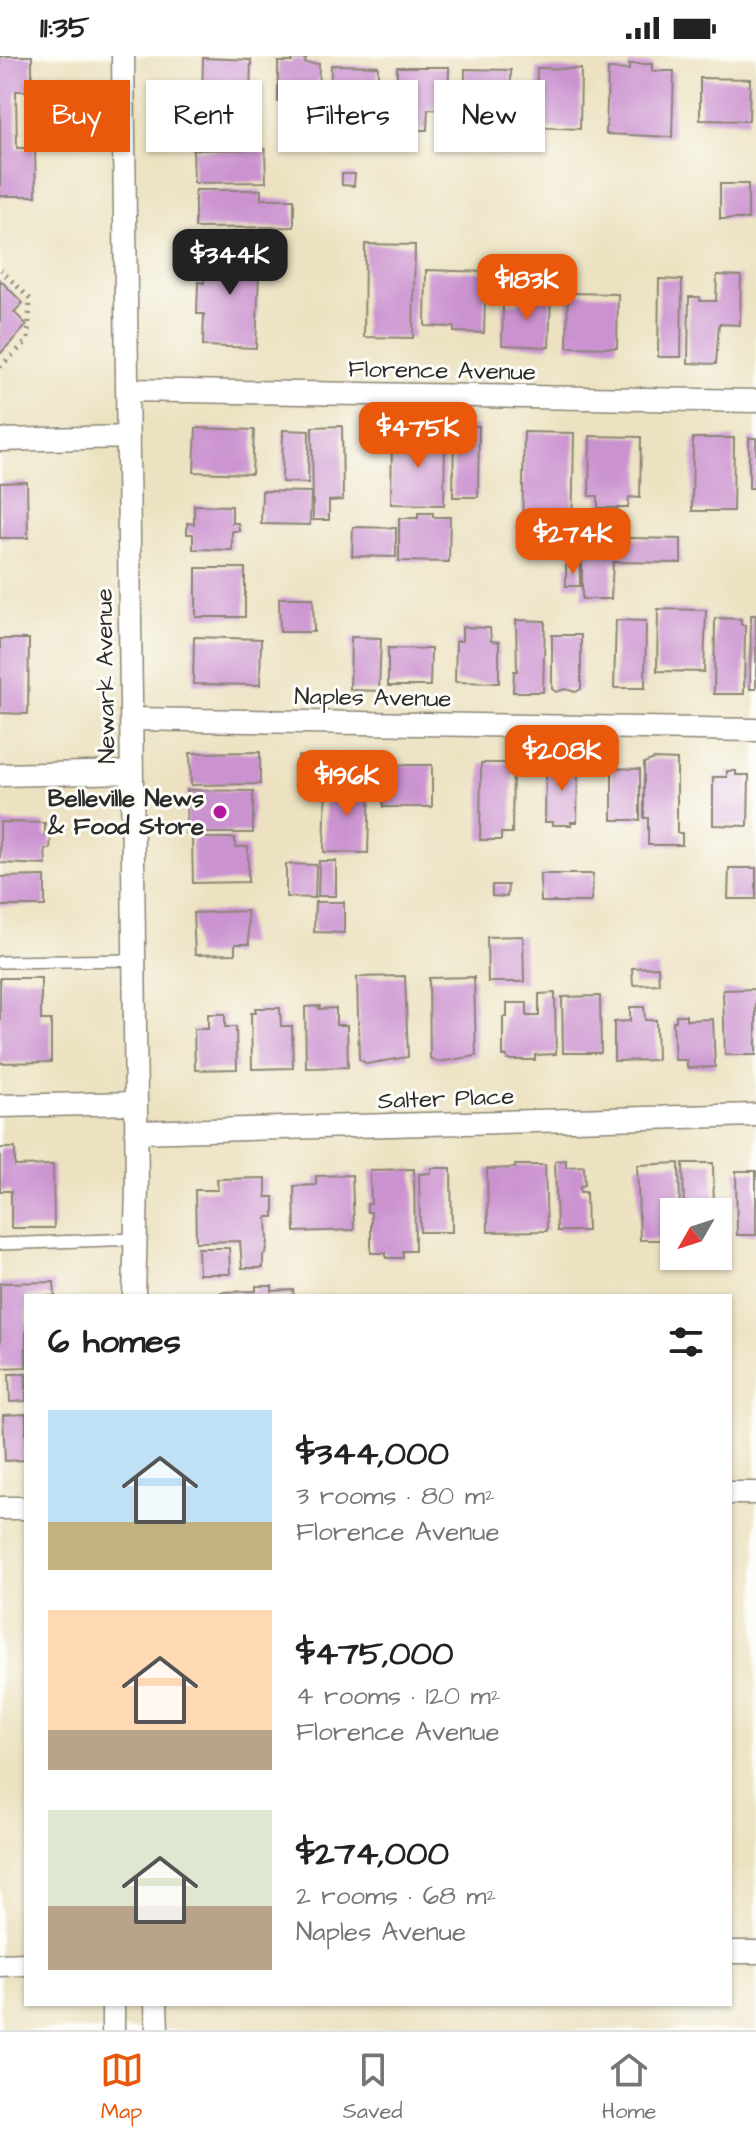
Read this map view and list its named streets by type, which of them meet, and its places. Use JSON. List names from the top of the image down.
{
  "streets": {
    "street": [
      "Florence Avenue",
      "Newark Avenue",
      "Naples Avenue",
      "Salter Place"
    ]
  },
  "crossings": [
    ["Florence Avenue", "Newark Avenue"],
    ["Newark Avenue", "Naples Avenue"],
    ["Newark Avenue", "Salter Place"]
  ],
  "places": ["Belleville News & Food Store"],
  "north": "bottom left",
  "page": {
    "status": "11:35",
    "chip": [
      "Buy",
      "Rent",
      "Filters",
      "New"
    ],
    "price": [
      "$344K",
      "$183K",
      "$475K",
      "$274K",
      "$208K",
      "$196K"
    ],
    "heading": "6 homes",
    "list": [
      {
        "name": "$344,000",
        "note": "3 rooms · 80 m² · Florence Avenue"
      },
      {
        "name": "$475,000",
        "note": "4 rooms · 120 m² · Florence Avenue"
      },
      {
        "name": "$274,000",
        "note": "2 rooms · 68 m² · Naples Avenue"
      }
    ],
    "tabs": ["Map", "Saved", "Home"]
  }
}
